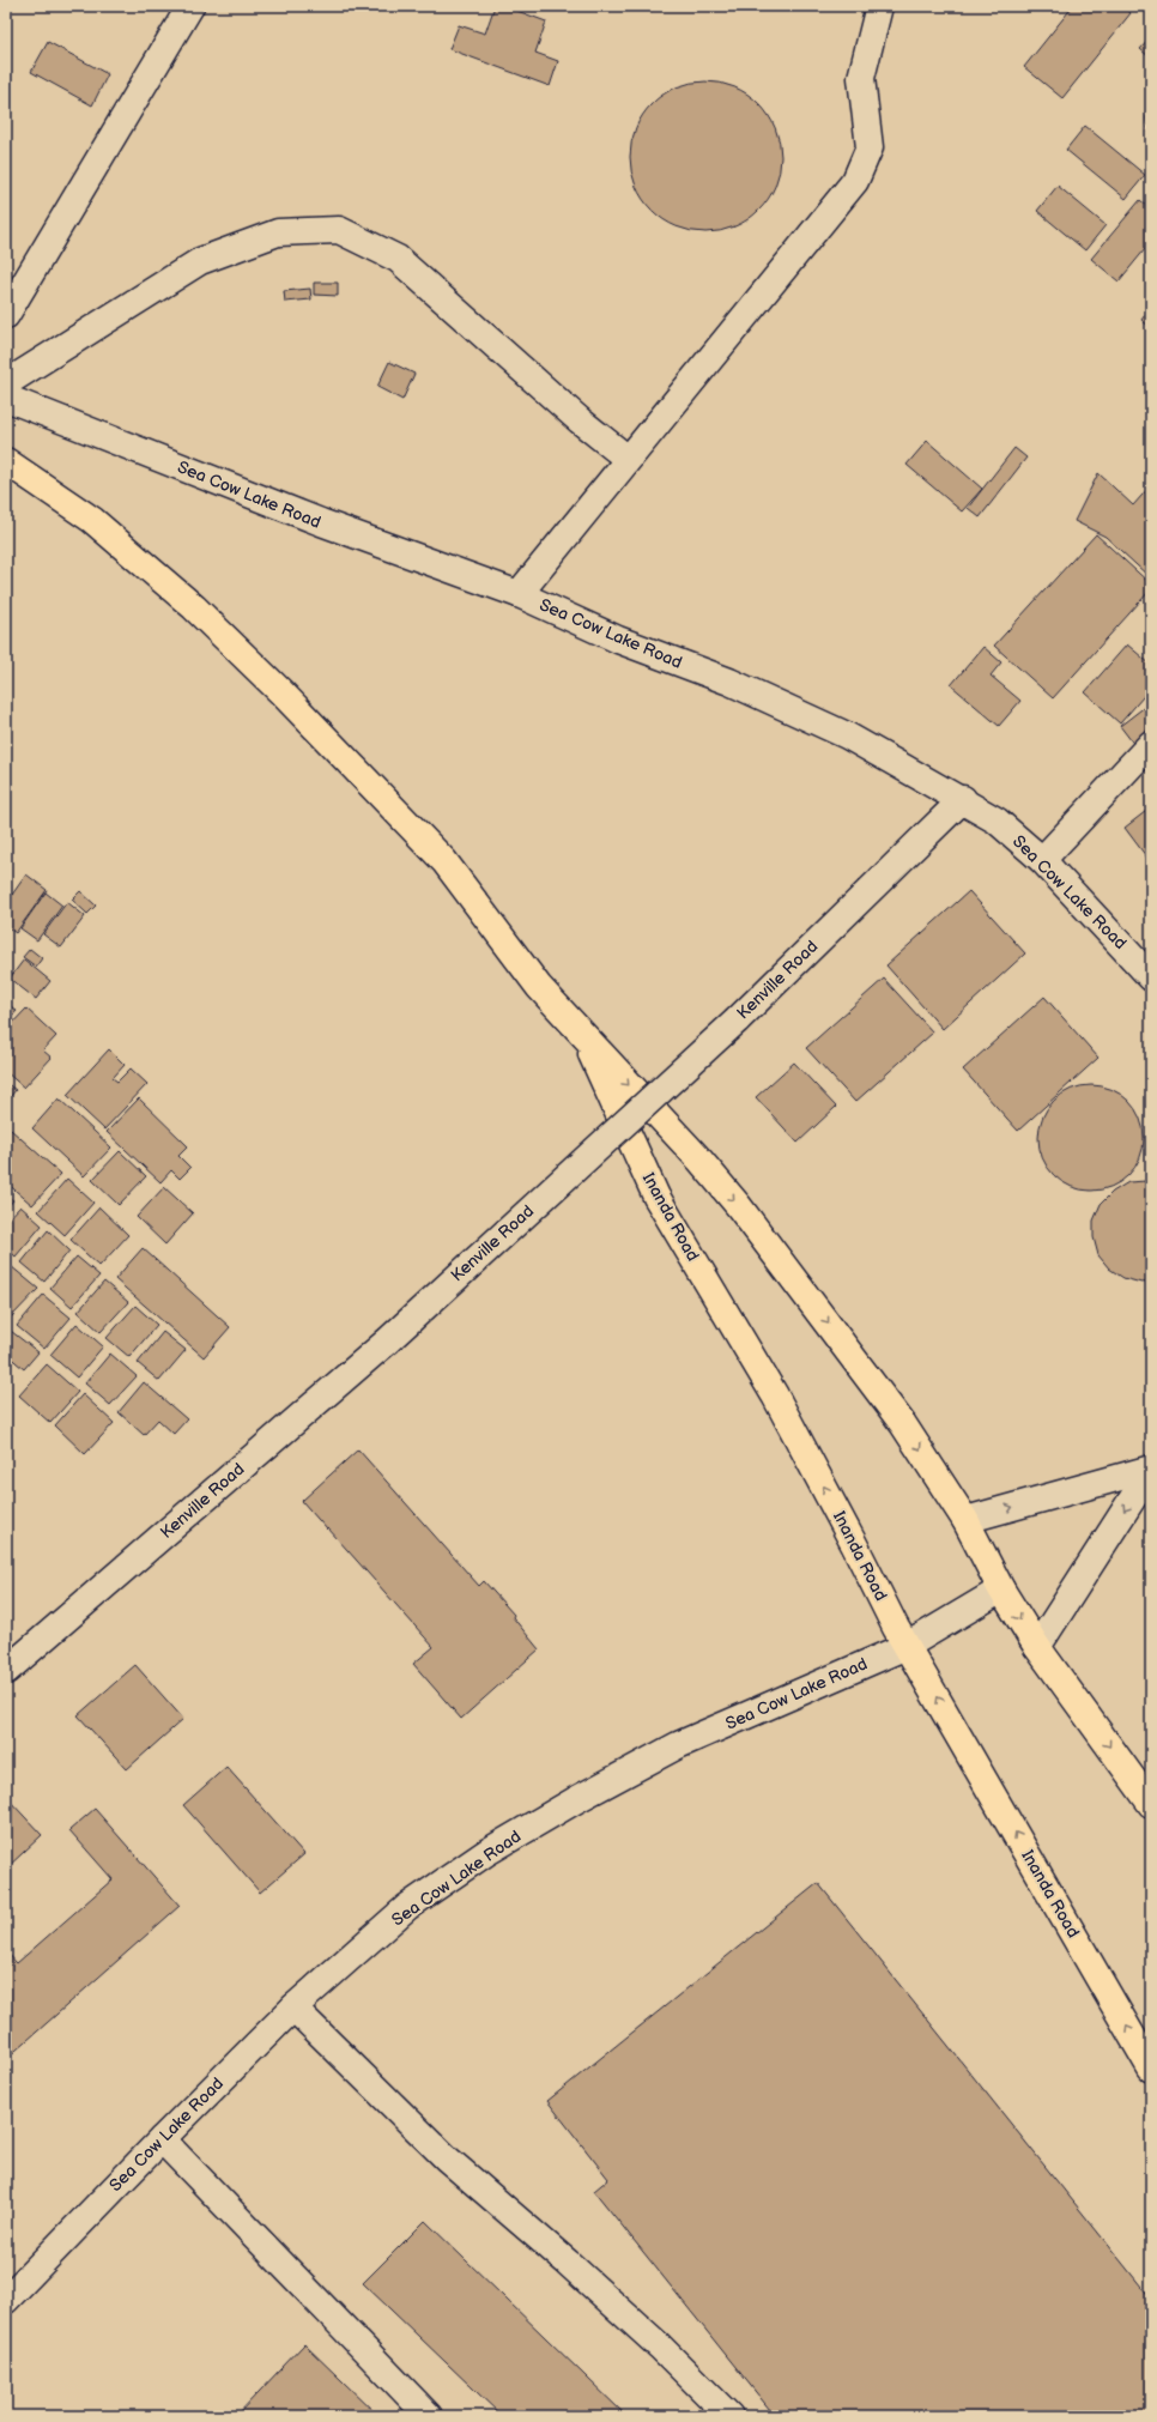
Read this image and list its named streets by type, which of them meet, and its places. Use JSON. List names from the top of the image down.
{
  "streets": {
    "main road": ["Inanda Road"],
    "street": ["Sea Cow Lake Road", "Kenville Road"]
  },
  "crossings": [
    ["Sea Cow Lake Road", "Kenville Road"],
    ["Sea Cow Lake Road", "Inanda Road"]
  ]
}
